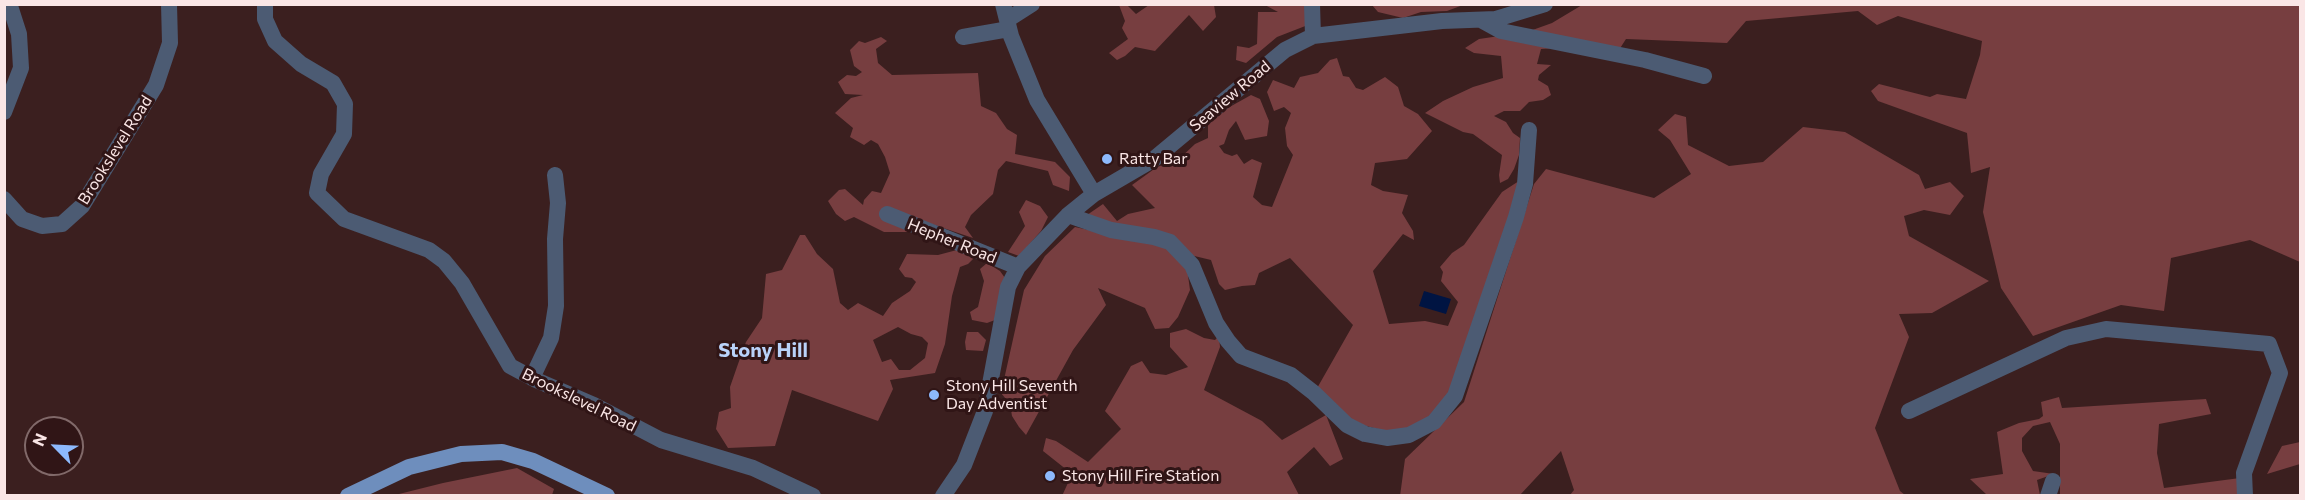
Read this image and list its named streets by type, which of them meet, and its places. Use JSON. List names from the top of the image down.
{
  "streets": {
    "street": ["Seaview Road", "Brookslevel Road", "Hepher Road"]
  },
  "crossings": [
    ["Seaview Road", "Hepher Road"]
  ],
  "districts": ["Stony Hill"],
  "places": ["Ratty Bar", "Stony Hill Seventh Day Adventist", "Stony Hill Fire Station"],
  "north": "top left"
}
